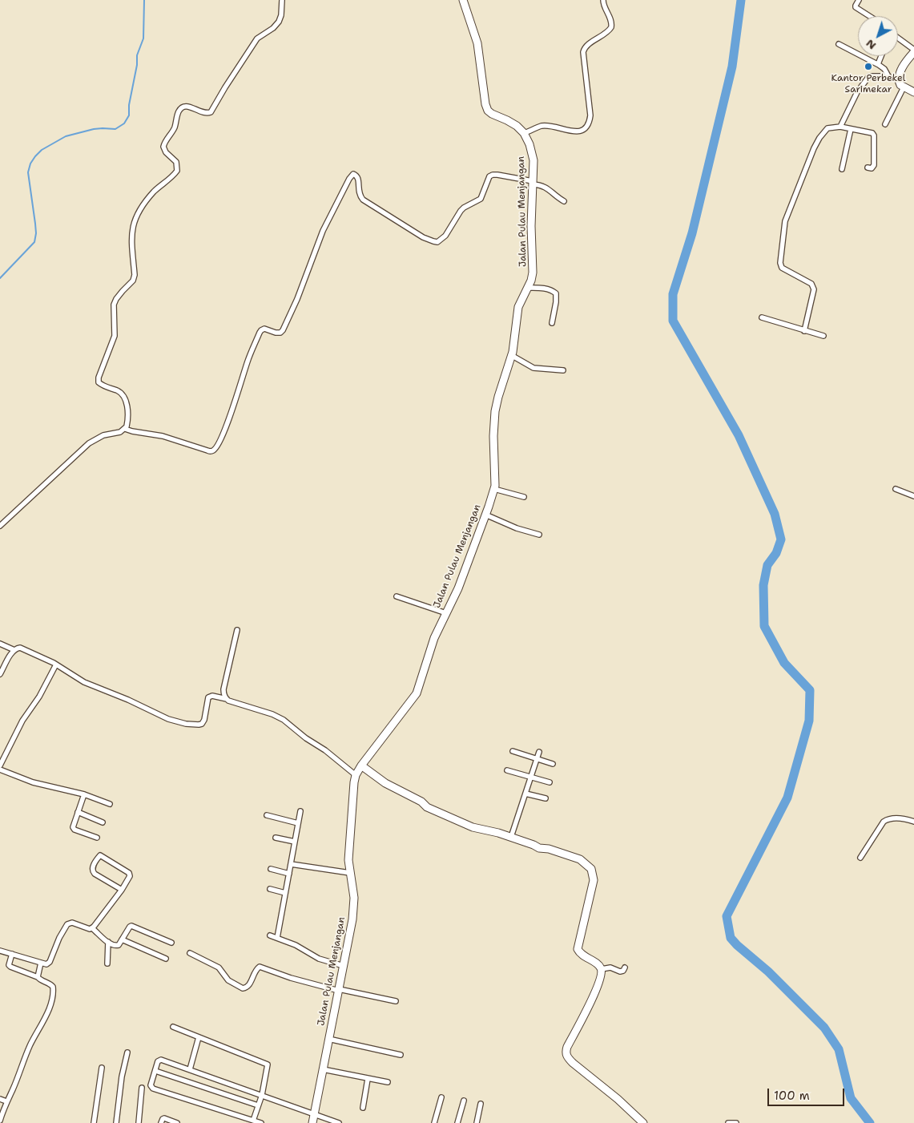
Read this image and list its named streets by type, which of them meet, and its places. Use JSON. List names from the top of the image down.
{
  "streets": {
    "street": ["Jalan Pulau Menjangan"]
  },
  "places": ["Kantor Perbekel Sarimekar"],
  "scale_bar": "100 m",
  "north": "bottom left"
}
